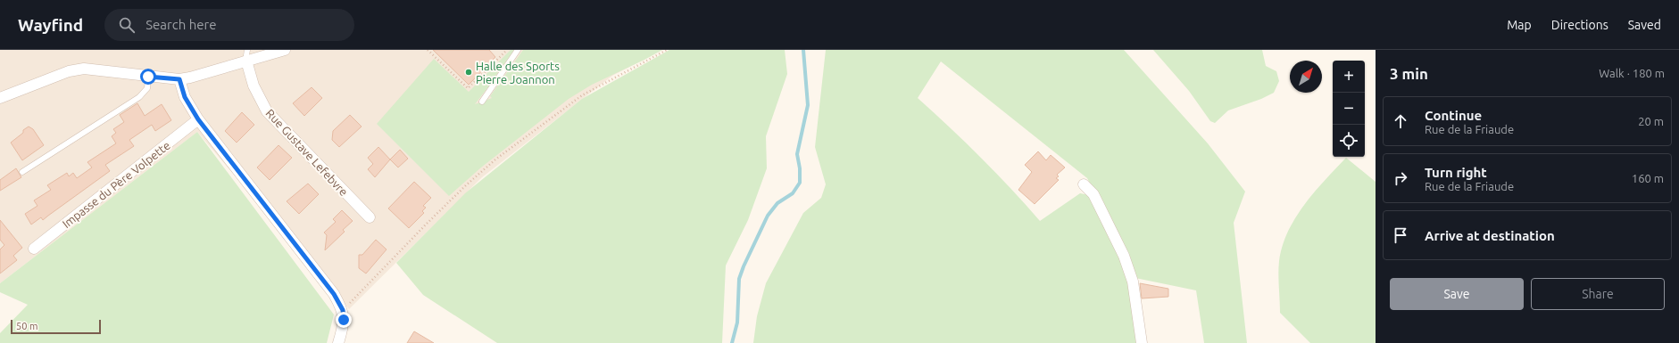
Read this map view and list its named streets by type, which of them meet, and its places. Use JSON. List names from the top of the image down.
{
  "streets": {
    "street": ["Rue Gustave Lefebvre", "Impasse du Père Volpette"]
  },
  "places": ["Halle des Sports Pierre Joannon"],
  "scale_bar": "50 m",
  "north": "top right",
  "page": {
    "header": "Wayfind",
    "search": "Search here",
    "nav": ["Map", "Directions", "Saved"],
    "heading": ["3 min", "Walk · 180 m"],
    "map_buttons": ["+", "−"],
    "list": [
      ["Continue", "Rue de la Friaude", "20 m"],
      ["Turn right", "Rue de la Friaude", "160 m"],
      "Arrive at destination"
    ],
    "buttons": ["Save", "Share"],
    "scale": "50 m"
  }
}
